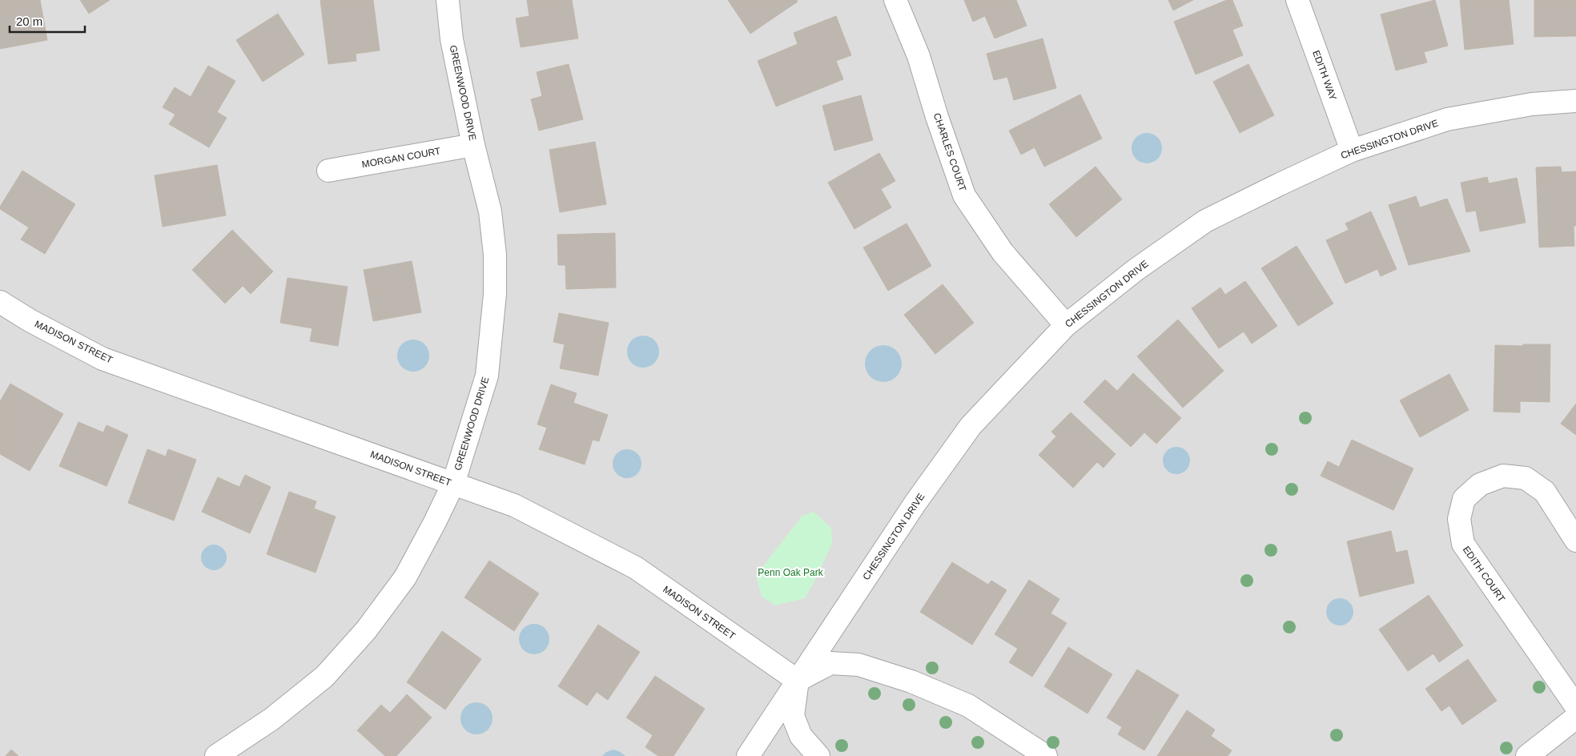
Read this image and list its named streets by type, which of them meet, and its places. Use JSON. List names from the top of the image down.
{
  "streets": {
    "street": [
      "EDITH WAY",
      "GREENWOOD DRIVE",
      "CHESSINGTON DRIVE",
      "CHARLES COURT",
      "MORGAN COURT",
      "MADISON STREET",
      "EDITH COURT"
    ]
  },
  "crossings": [
    ["EDITH WAY", "CHESSINGTON DRIVE"],
    ["GREENWOOD DRIVE", "MORGAN COURT"],
    ["GREENWOOD DRIVE", "MADISON STREET"],
    ["CHESSINGTON DRIVE", "CHARLES COURT"],
    ["CHESSINGTON DRIVE", "MADISON STREET"]
  ],
  "parks": ["Penn Oak Park"],
  "scale_bar": "20 m"
}
